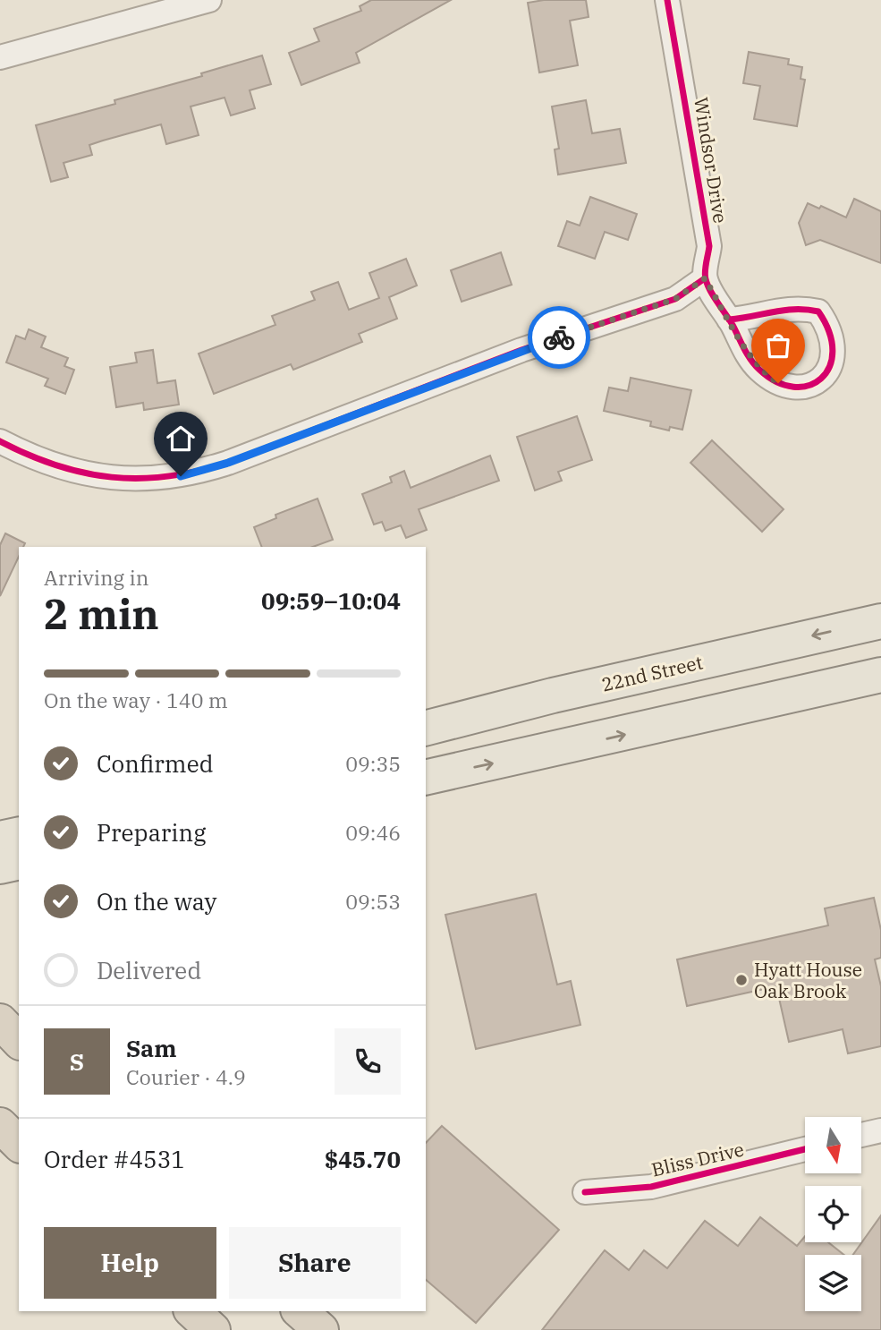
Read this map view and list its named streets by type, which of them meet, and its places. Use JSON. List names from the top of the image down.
{
  "streets": {
    "main road": ["22nd Street"],
    "street": ["Windsor Drive", "Bliss Drive"]
  },
  "places": ["Hyatt House Oak Brook"],
  "north": "bottom",
  "page": {
    "heading": ["2 min", "Arriving in", "09:59–10:04"],
    "panel": [
      "Sam",
      "Courier · 4.9",
      "Order #4531",
      "$45.70"
    ],
    "bar": "On the way · 140 m",
    "list": [
      ["Confirmed", "09:35"],
      ["Preparing", "09:46"],
      ["On the way", "09:53"],
      "Delivered"
    ],
    "round": "S",
    "buttons": ["Help", "Share"]
  }
}
